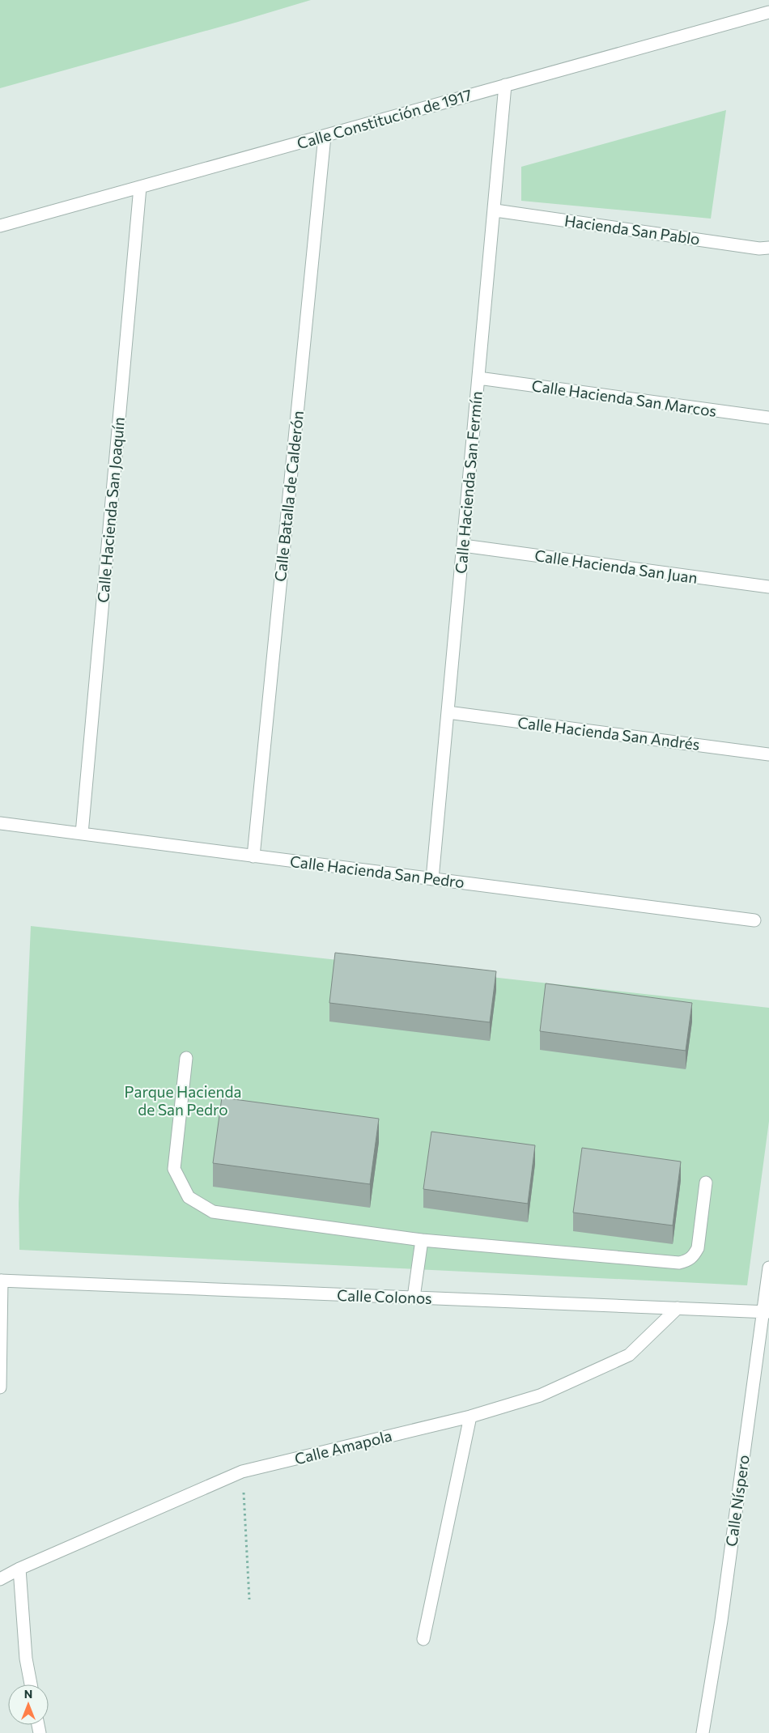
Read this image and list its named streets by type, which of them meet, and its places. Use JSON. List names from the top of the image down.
{
  "streets": {
    "street": [
      "Calle Constitución de 1917",
      "Hacienda San Pablo",
      "Calle Hacienda San Marcos",
      "Calle Hacienda San Fermín",
      "Calle Batalla de Calderón",
      "Calle Hacienda San Joaquín",
      "Calle Hacienda San Juan",
      "Calle Hacienda San Andrés",
      "Calle Hacienda San Pedro",
      "Calle Colonos",
      "Calle Amapola",
      "Calle Níspero"
    ]
  },
  "crossings": [
    ["Calle Constitución de 1917", "Calle Hacienda San Fermín"],
    ["Calle Constitución de 1917", "Calle Batalla de Calderón"],
    ["Calle Constitución de 1917", "Calle Hacienda San Joaquín"],
    ["Hacienda San Pablo", "Calle Hacienda San Fermín"],
    ["Calle Hacienda San Marcos", "Calle Hacienda San Fermín"],
    ["Calle Hacienda San Fermín", "Calle Hacienda San Juan"],
    ["Calle Hacienda San Fermín", "Calle Hacienda San Andrés"],
    ["Calle Hacienda San Fermín", "Calle Hacienda San Pedro"],
    ["Calle Batalla de Calderón", "Calle Hacienda San Pedro"],
    ["Calle Hacienda San Joaquín", "Calle Hacienda San Pedro"],
    ["Calle Colonos", "Calle Amapola"],
    ["Calle Colonos", "Calle Níspero"]
  ],
  "parks": ["Parque Hacienda de San Pedro"],
  "north": "top"
}
